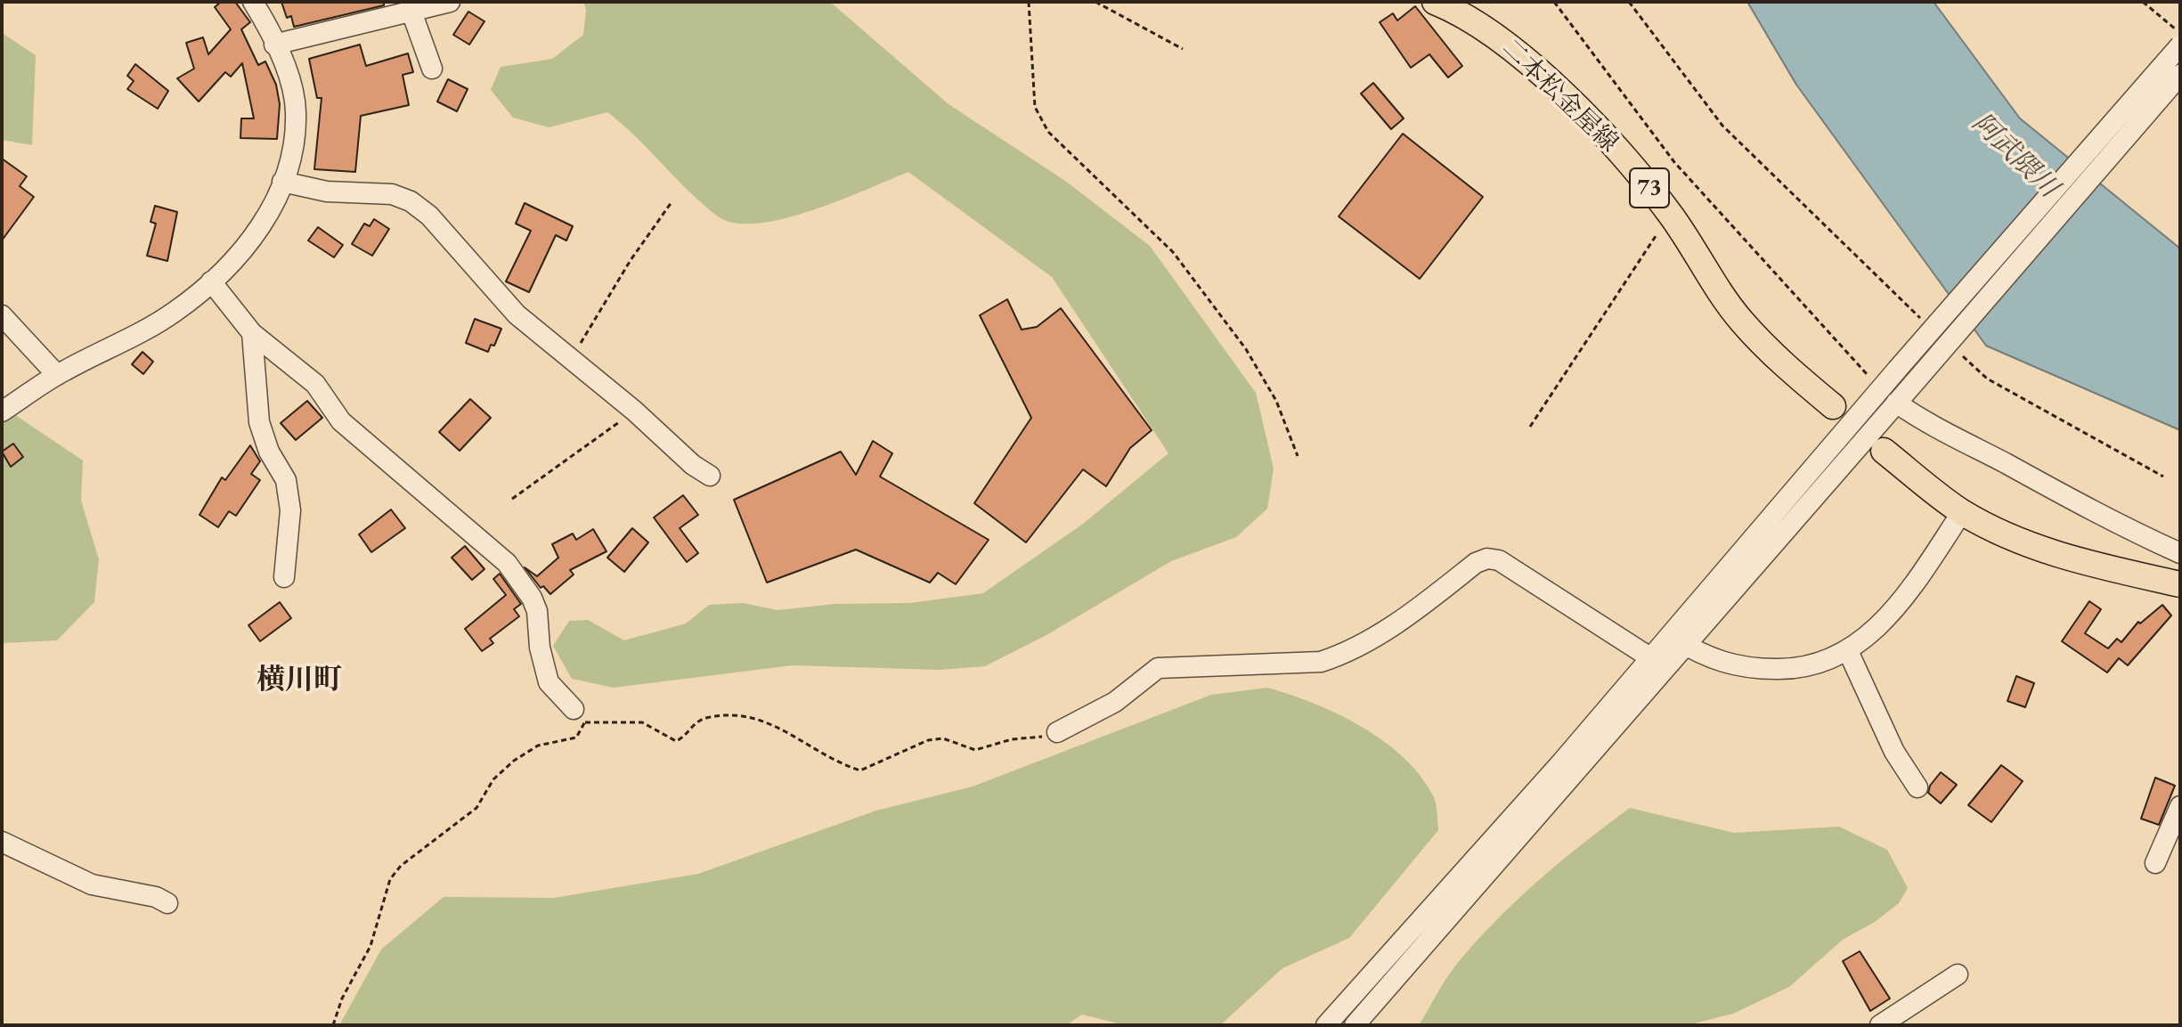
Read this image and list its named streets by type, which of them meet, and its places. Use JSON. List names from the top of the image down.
{
  "streets": {
    "main road": ["二本松金屋線", "73"]
  },
  "districts": ["横川町"],
  "water": ["阿武隈川"]
}
